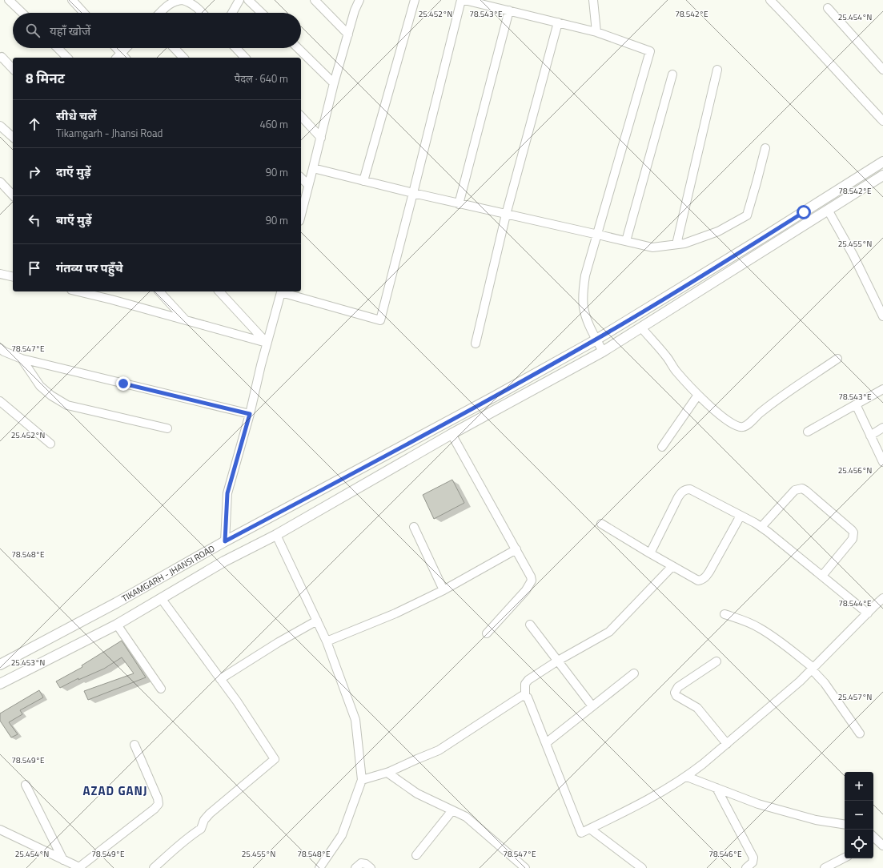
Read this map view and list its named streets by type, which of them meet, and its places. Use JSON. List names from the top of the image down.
{
  "streets": {
    "street": ["TIKAMGARH - JHANSI ROAD"]
  },
  "districts": ["AZAD GANJ"],
  "page": {
    "search": "यहाँ खोजें",
    "heading": ["8 मिनट", "पैदल · 640 m"],
    "list": [
      ["सीधे चलें", "Tikamgarh - Jhansi Road", "460 m"],
      ["दाएँ मुड़ें", "90 m"],
      ["बाएँ मुड़ें", "90 m"],
      "गंतव्य पर पहुँचे"
    ],
    "map_buttons": ["+", "−"]
  },
  "coordinates": [
    "25.452°N",
    "78.543°E",
    "78.542°E",
    "25.454°N",
    "25.455°N",
    "78.547°E",
    "25.456°N",
    "78.548°E",
    "78.544°E",
    "25.453°N",
    "25.457°N",
    "78.549°E",
    "78.546°E"
  ]
}
